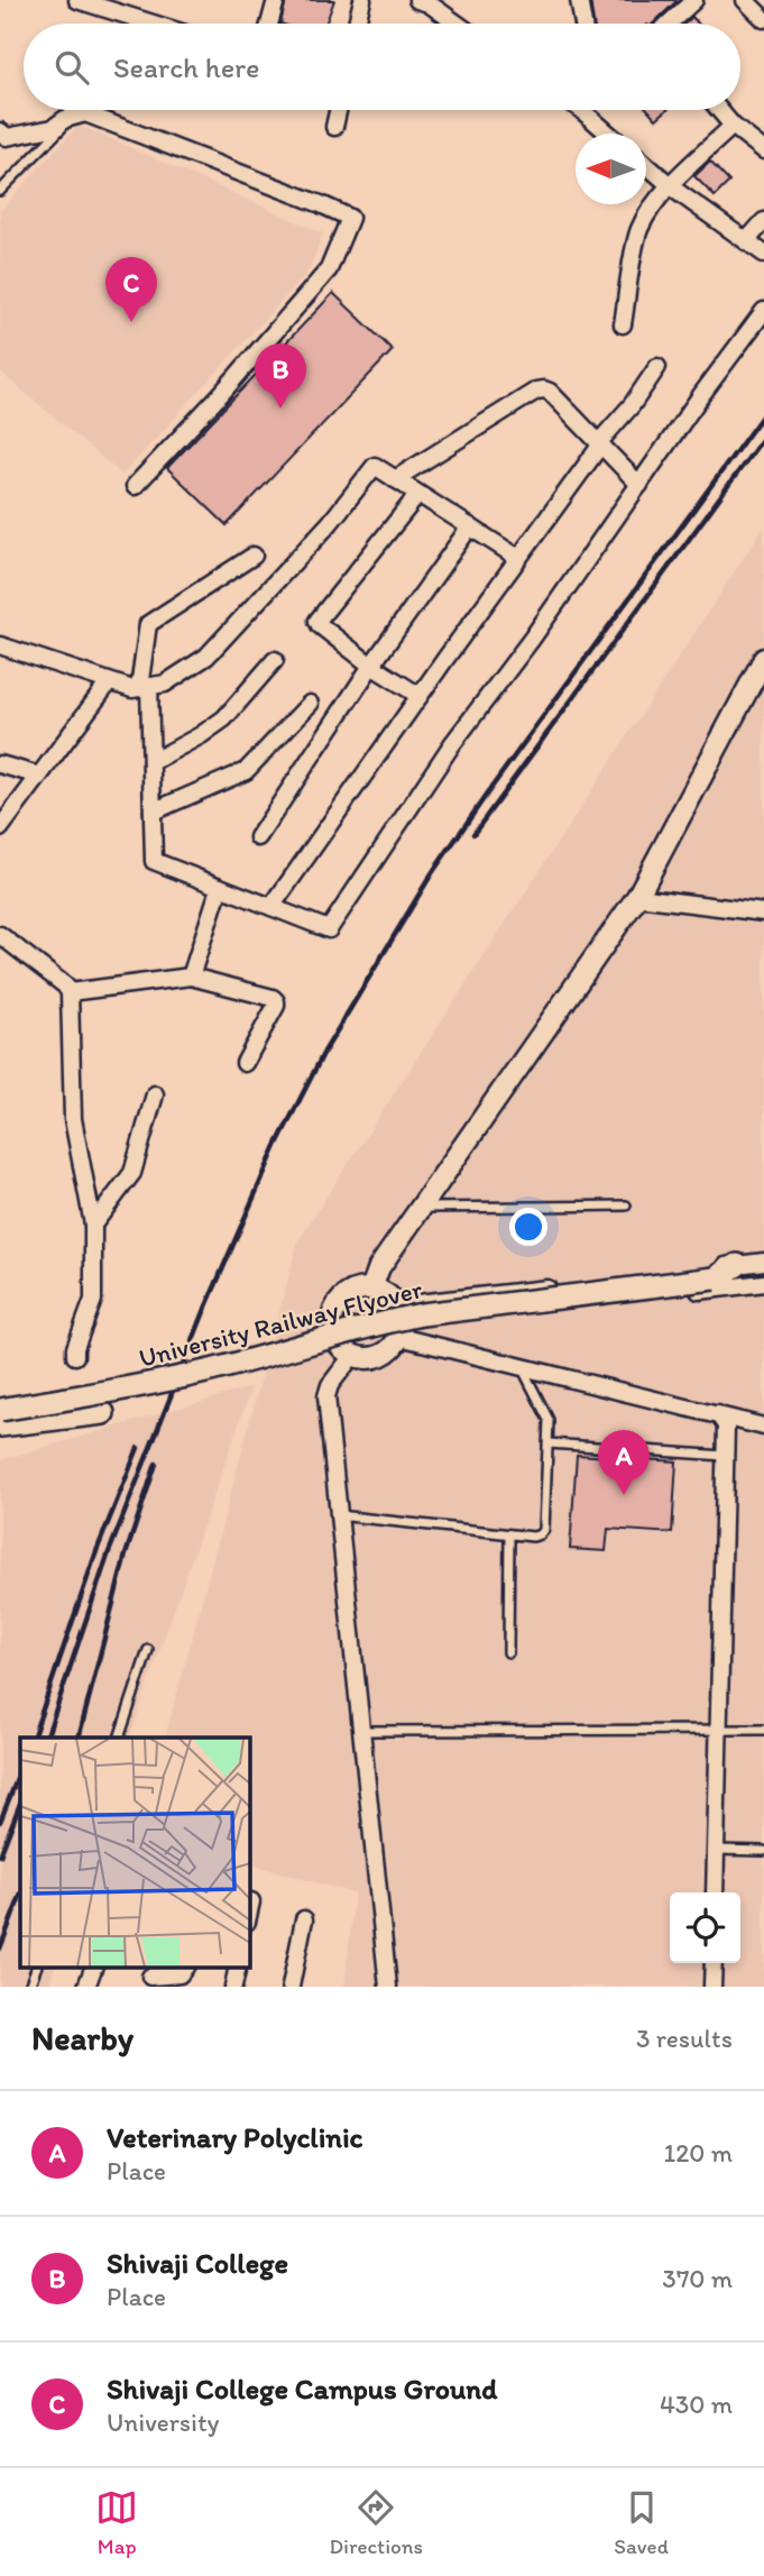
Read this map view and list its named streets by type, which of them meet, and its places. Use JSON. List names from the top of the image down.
{
  "streets": {
    "main road": ["University Railway Flyover"]
  },
  "north": "left",
  "page": {
    "search": "Search here",
    "pins": ["C", "B", "A"],
    "heading": ["Nearby", "3 results"],
    "list": [
      {
        "mark": "A",
        "name": "Veterinary Polyclinic",
        "note": "Place",
        "value": "120 m"
      },
      {
        "mark": "B",
        "name": "Shivaji College",
        "note": "Place",
        "value": "370 m"
      },
      {
        "mark": "C",
        "name": "Shivaji College Campus Ground",
        "note": "University",
        "value": "430 m"
      }
    ],
    "nav": ["Map", "Directions", "Saved"]
  }
}
